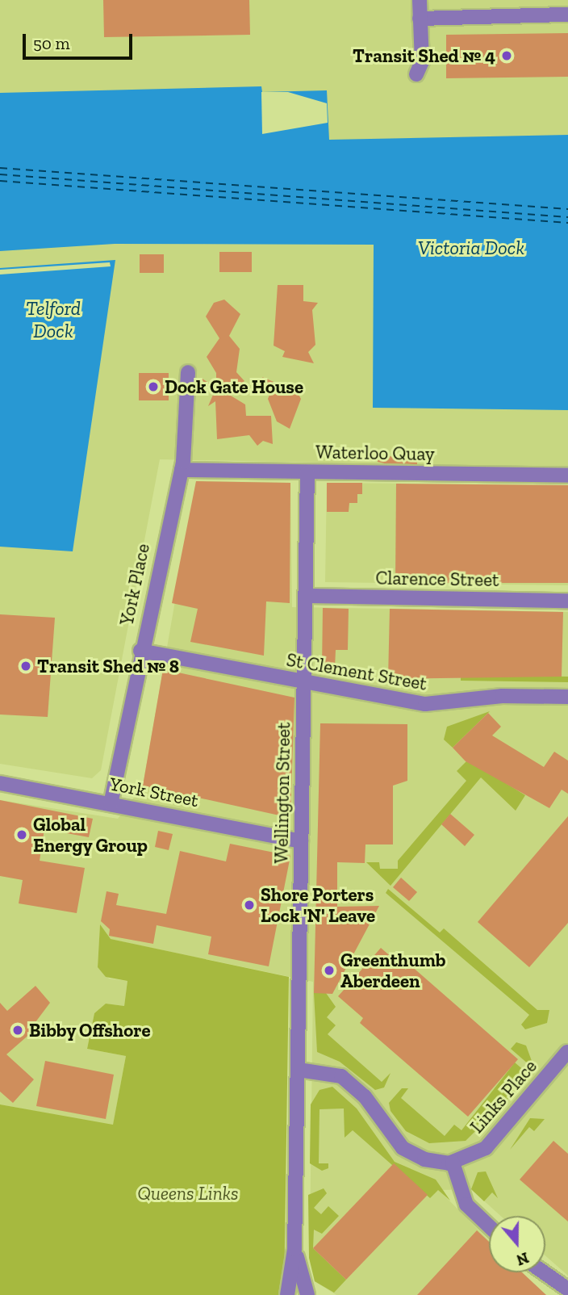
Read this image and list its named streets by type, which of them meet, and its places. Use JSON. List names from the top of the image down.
{
  "streets": {
    "street": [
      "Waterloo Quay",
      "Clarence Street",
      "York Place",
      "St Clement Street",
      "York Street",
      "Wellington Street",
      "Links Place"
    ]
  },
  "crossings": [
    ["Waterloo Quay", "York Place"],
    ["Waterloo Quay", "Wellington Street"],
    ["Clarence Street", "Wellington Street"],
    ["York Place", "St Clement Street"],
    ["York Place", "York Street"],
    ["St Clement Street", "Wellington Street"],
    ["York Street", "Wellington Street"]
  ],
  "water": ["Victoria Dock", "Telford Dock"],
  "parks": ["Queens Links"],
  "places": [
    "Transit Shed № 4",
    "Dock Gate House",
    "Transit Shed № 8",
    "Global Energy Group",
    "Shore Porters Lock 'N' Leave",
    "Greenthumb Aberdeen",
    "Bibby Offshore"
  ],
  "scale_bar": "50 m",
  "north": "bottom"
}
